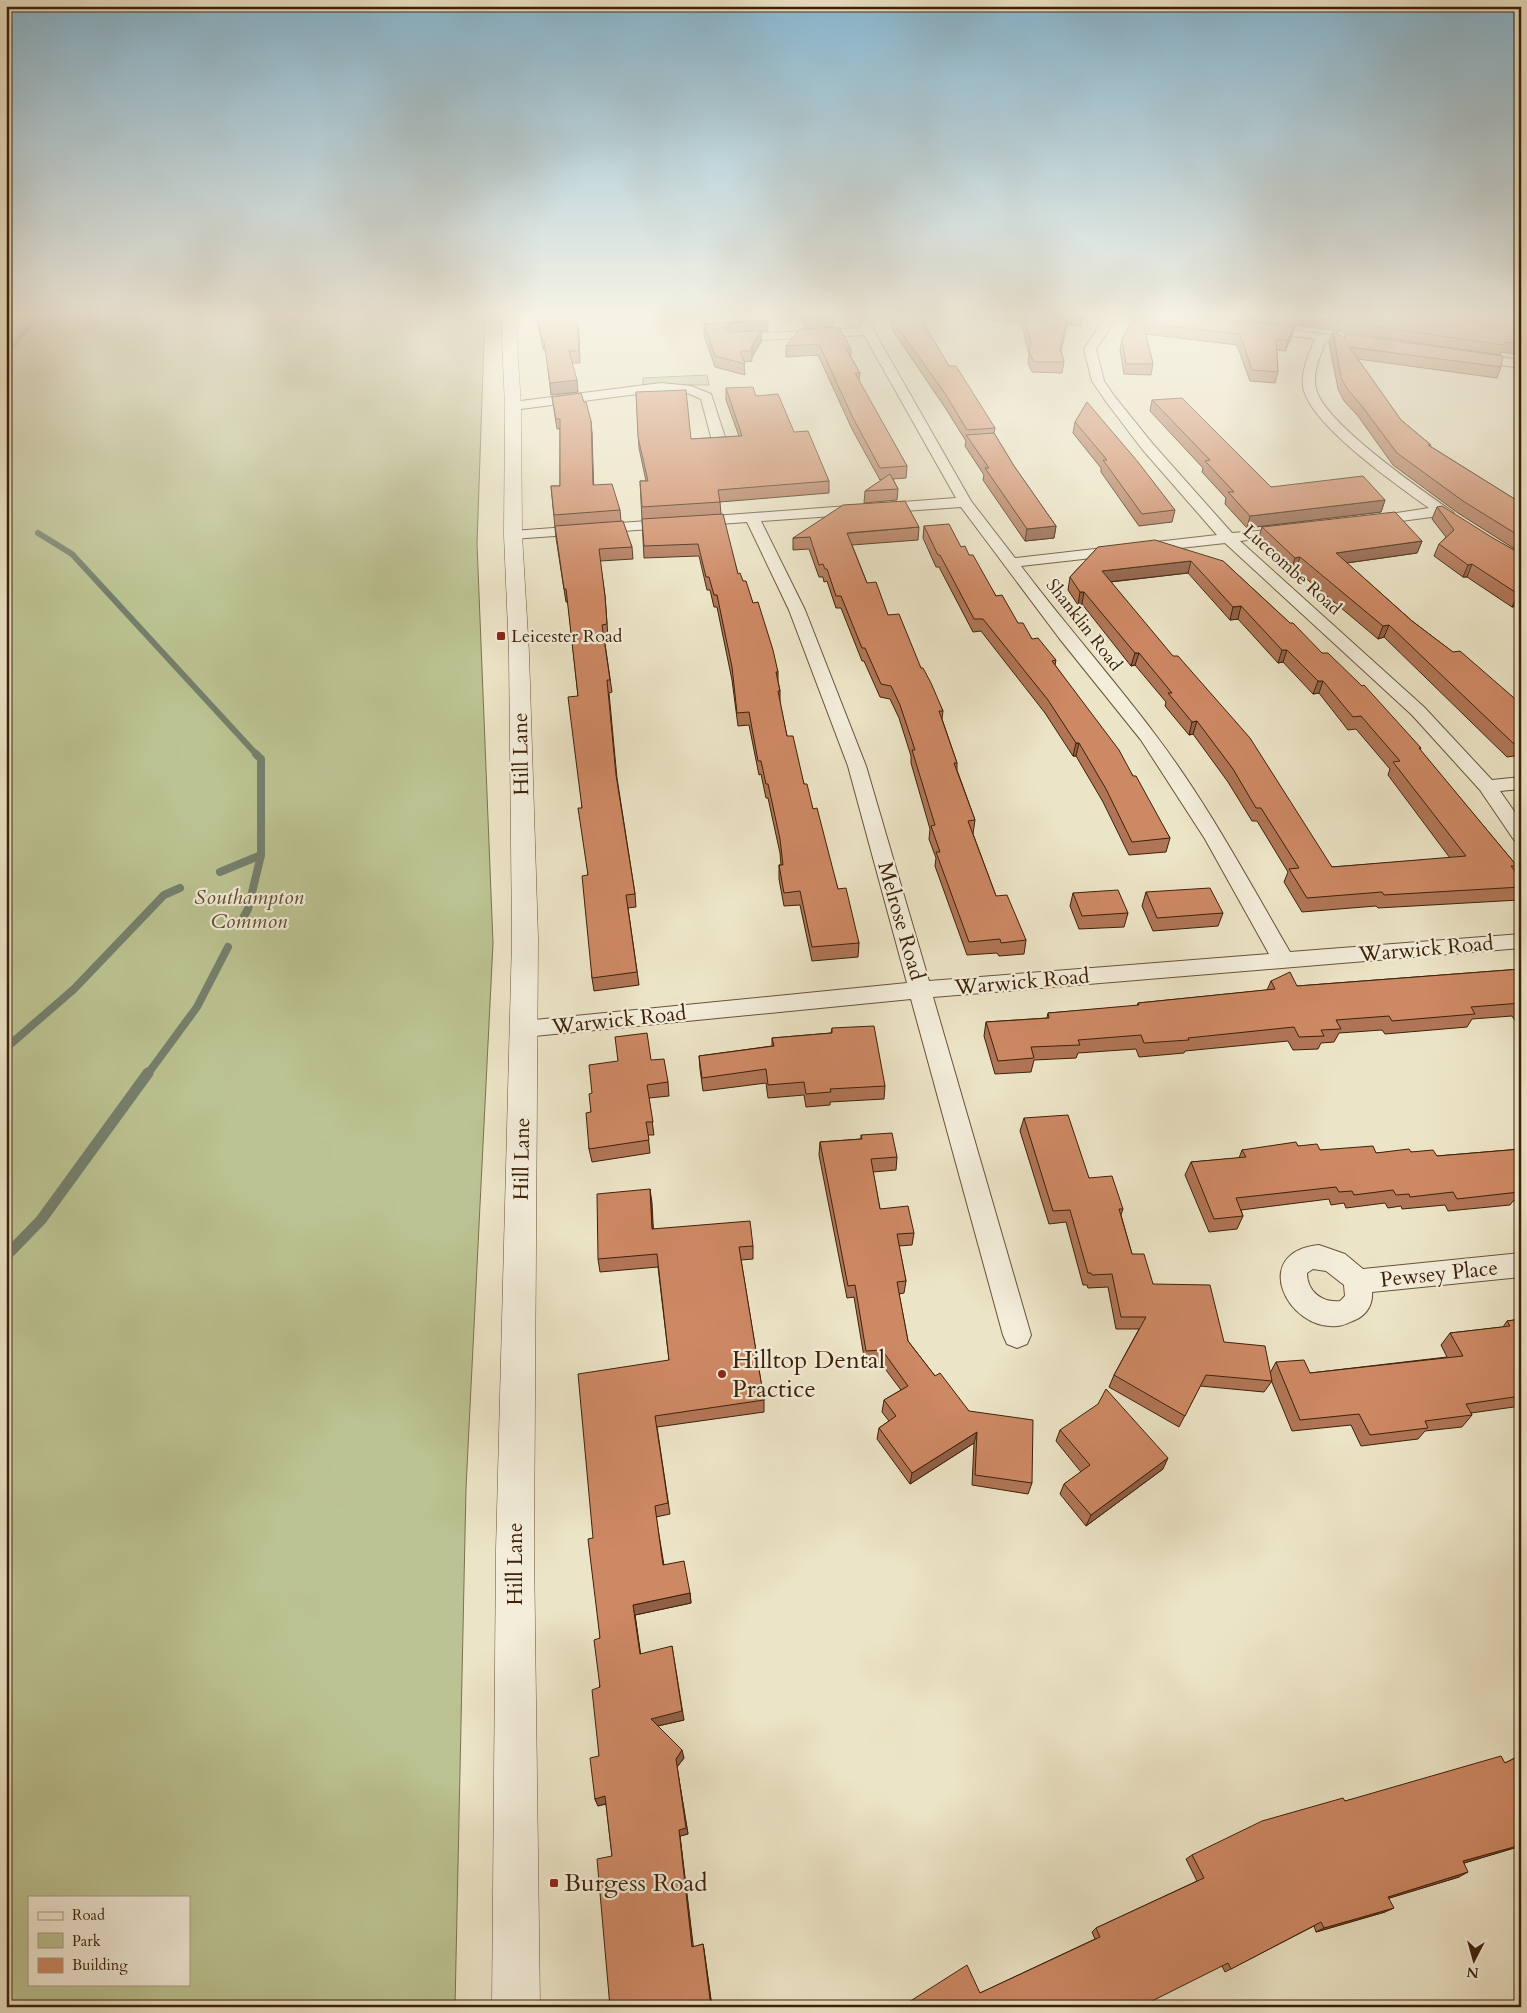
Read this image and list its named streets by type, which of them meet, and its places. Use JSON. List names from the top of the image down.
{
  "streets": {
    "street": [
      "Luccombe Road",
      "Shanklin Road",
      "Hill Lane",
      "Melrose Road",
      "Warwick Road",
      "Pewsey Place"
    ]
  },
  "crossings": [
    ["Shanklin Road", "Warwick Road"],
    ["Hill Lane", "Warwick Road"],
    ["Melrose Road", "Warwick Road"]
  ],
  "parks": ["Southampton Common"],
  "places": {
    "transit": ["Leicester Road", "Burgess Road"],
    "other": ["Hilltop Dental Practice"]
  },
  "legend": ["Road", "Park", "Building"],
  "north": "bottom"
}
